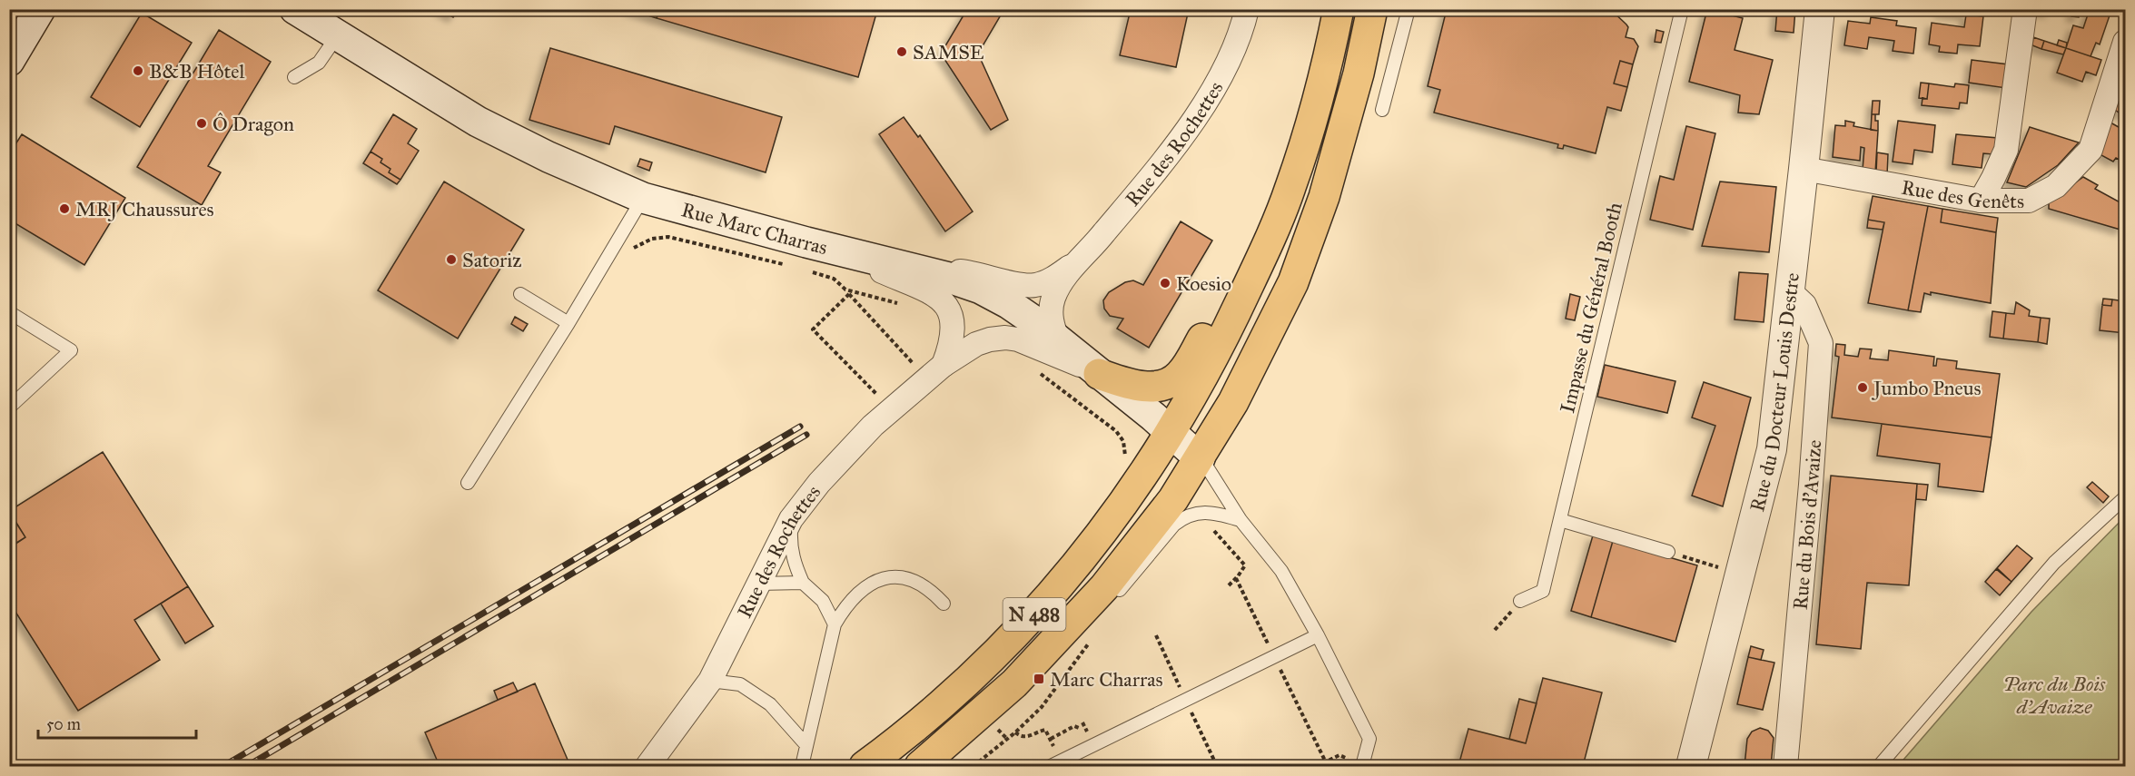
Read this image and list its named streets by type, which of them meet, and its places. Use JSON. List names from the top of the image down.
{
  "streets": {
    "main road": ["Rue Marc Charras", "N 488"],
    "street": [
      "Rue des Rochettes",
      "Rue des Genêts",
      "Rue du Docteur Louis Destre",
      "Rue du Bois d'Avaize"
    ],
    "lane": ["Impasse du Général Booth"]
  },
  "crossings": [
    ["Rue des Rochettes", "Rue Marc Charras"],
    ["Rue des Genêts", "Rue du Docteur Louis Destre"],
    ["Rue Marc Charras", "N 488"],
    ["Rue du Docteur Louis Destre", "Rue du Bois d'Avaize"]
  ],
  "parks": ["Parc du Bois d'Avaize"],
  "places": {
    "other": [
      "SAMSE",
      "B&B Hôtel",
      "Ô Dragon",
      "MRJ Chaussures",
      "Satoriz",
      "Koesio",
      "Jumbo Pneus"
    ],
    "transit": ["Marc Charras"]
  },
  "scale_bar": "50 m"
}
